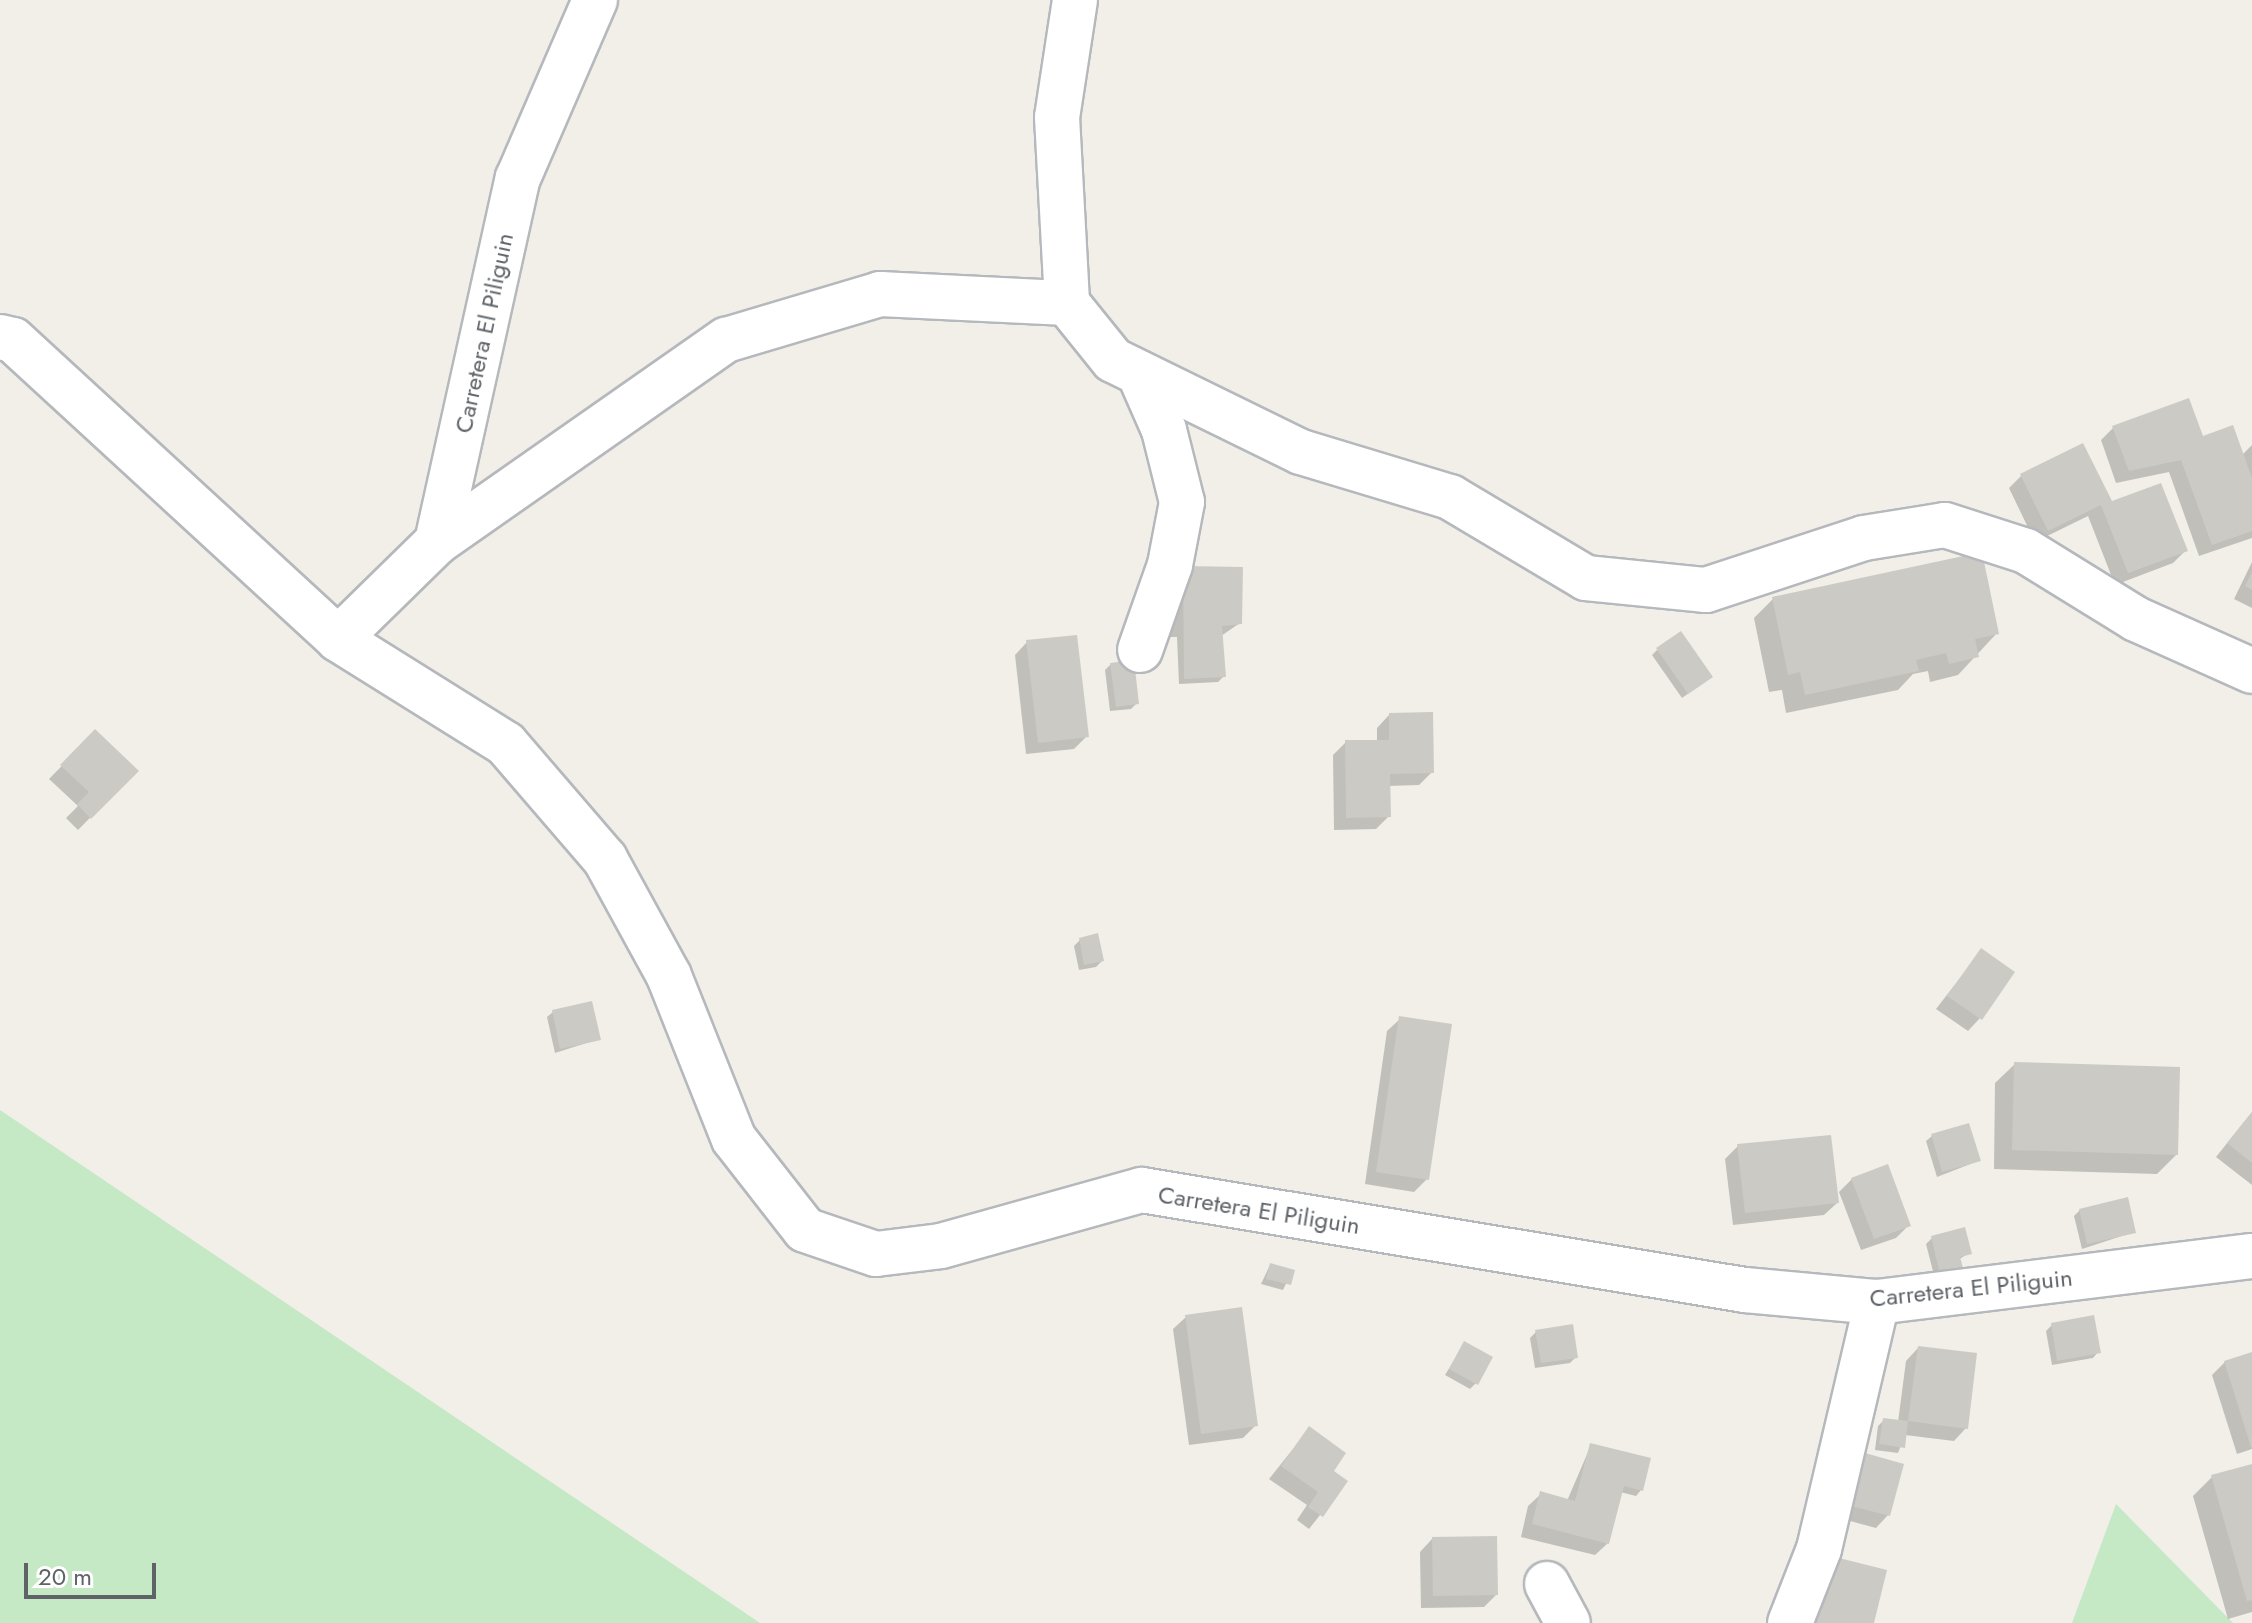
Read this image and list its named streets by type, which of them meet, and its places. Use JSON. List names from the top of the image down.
{
  "streets": {
    "street": ["Carretera El Piliguin"]
  },
  "scale_bar": "20 m"
}
